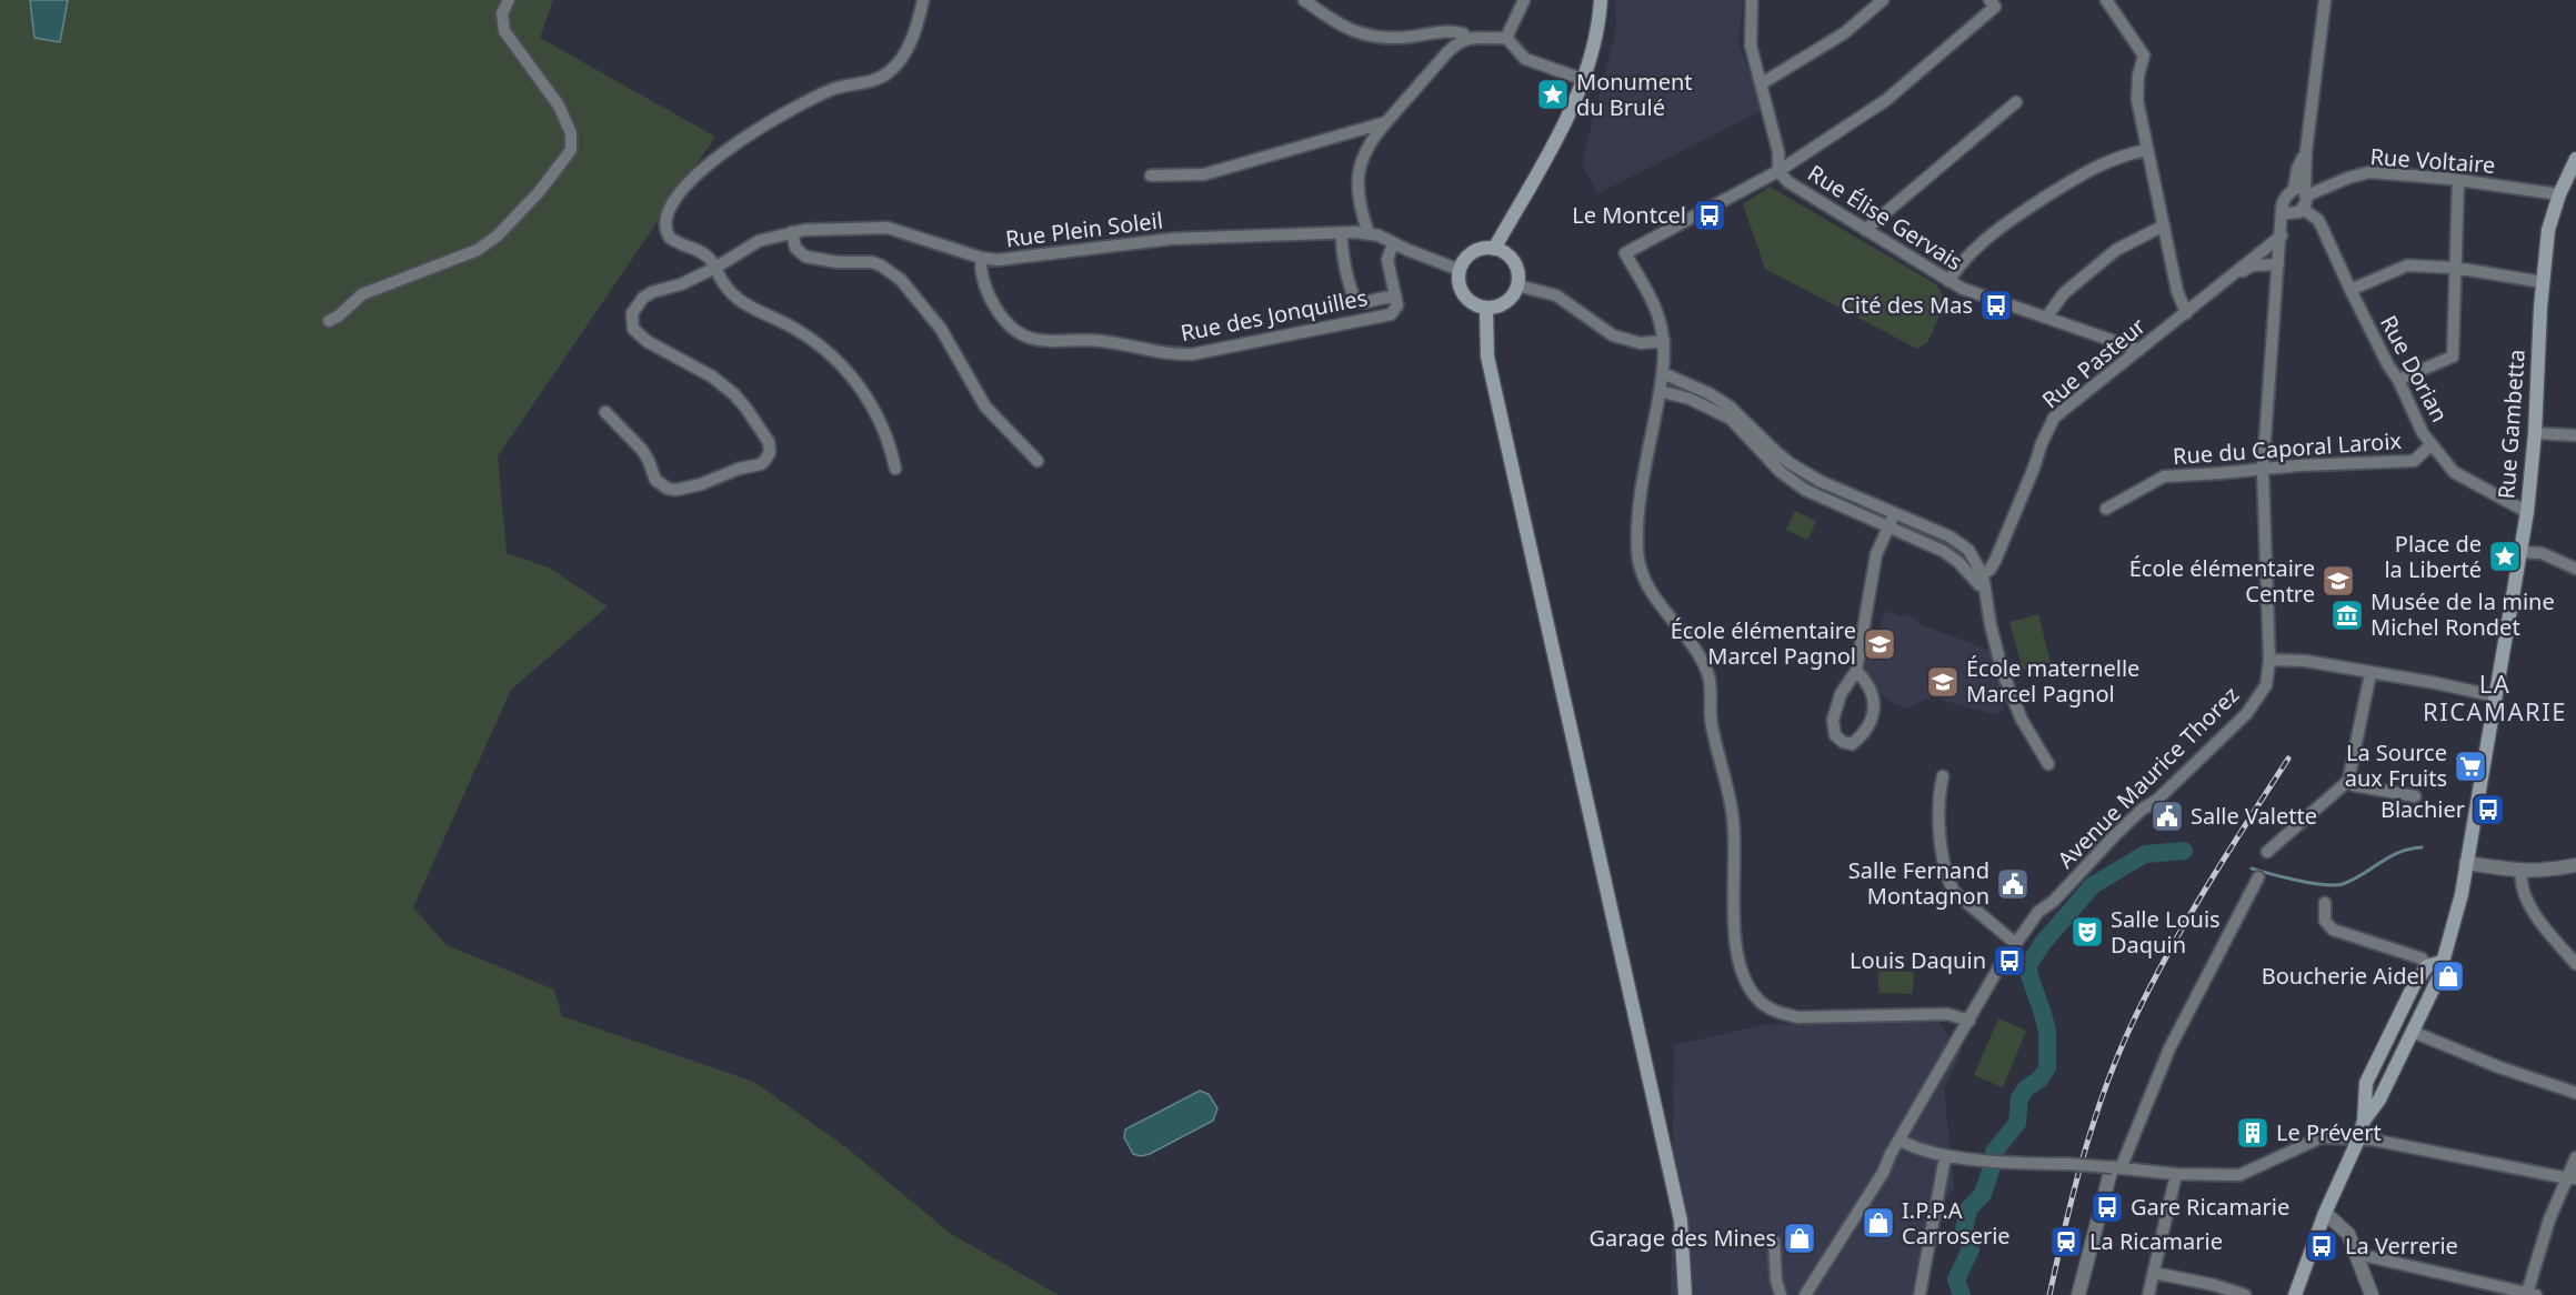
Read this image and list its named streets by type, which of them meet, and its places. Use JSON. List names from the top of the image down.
{
  "streets": {
    "main road": ["Rue Gambetta"],
    "street": [
      "Rue Voltaire",
      "Rue Élise Gervais",
      "Rue Plein Soleil",
      "Rue des Jonquilles",
      "Rue Pasteur",
      "Rue Dorian",
      "Rue du Caporal Laroix",
      "Avenue Maurice Thorez"
    ]
  },
  "crossings": [
    ["Rue Voltaire", "Rue Gambetta"],
    ["Rue Voltaire", "Avenue Maurice Thorez"],
    ["Rue Élise Gervais", "Rue Pasteur"],
    ["Rue Plein Soleil", "Rue des Jonquilles"],
    ["Rue Pasteur", "Avenue Maurice Thorez"],
    ["Rue Dorian", "Rue Gambetta"],
    ["Rue Dorian", "Rue du Caporal Laroix"],
    ["Rue Dorian", "Avenue Maurice Thorez"],
    ["Rue du Caporal Laroix", "Avenue Maurice Thorez"]
  ],
  "districts": ["LA RICAMARIE"],
  "places": {
    "place": ["Monument du Brulé", "Place de la Liberté"],
    "bus stop": [
      "Le Montcel",
      "Cité des Mas",
      "Blachier",
      "Louis Daquin",
      "Gare Ricamarie",
      "La Verrerie"
    ],
    "school or university": ["École élémentaire Centre", "École élémentaire Marcel Pagnol", "École maternelle Marcel Pagnol"],
    "museum": ["Musée de la mine Michel Rondet"],
    "supermarket": ["La Source aux Fruits"],
    "public building": ["Salle Valette", "Salle Fernand Montagnon"],
    "theatre": ["Salle Louis Daquin"],
    "shop": ["Boucherie Aidel", "I.P.P.A Carroserie", "Garage des Mines"],
    "building": ["Le Prévert"],
    "station": ["La Ricamarie"]
  }
}
